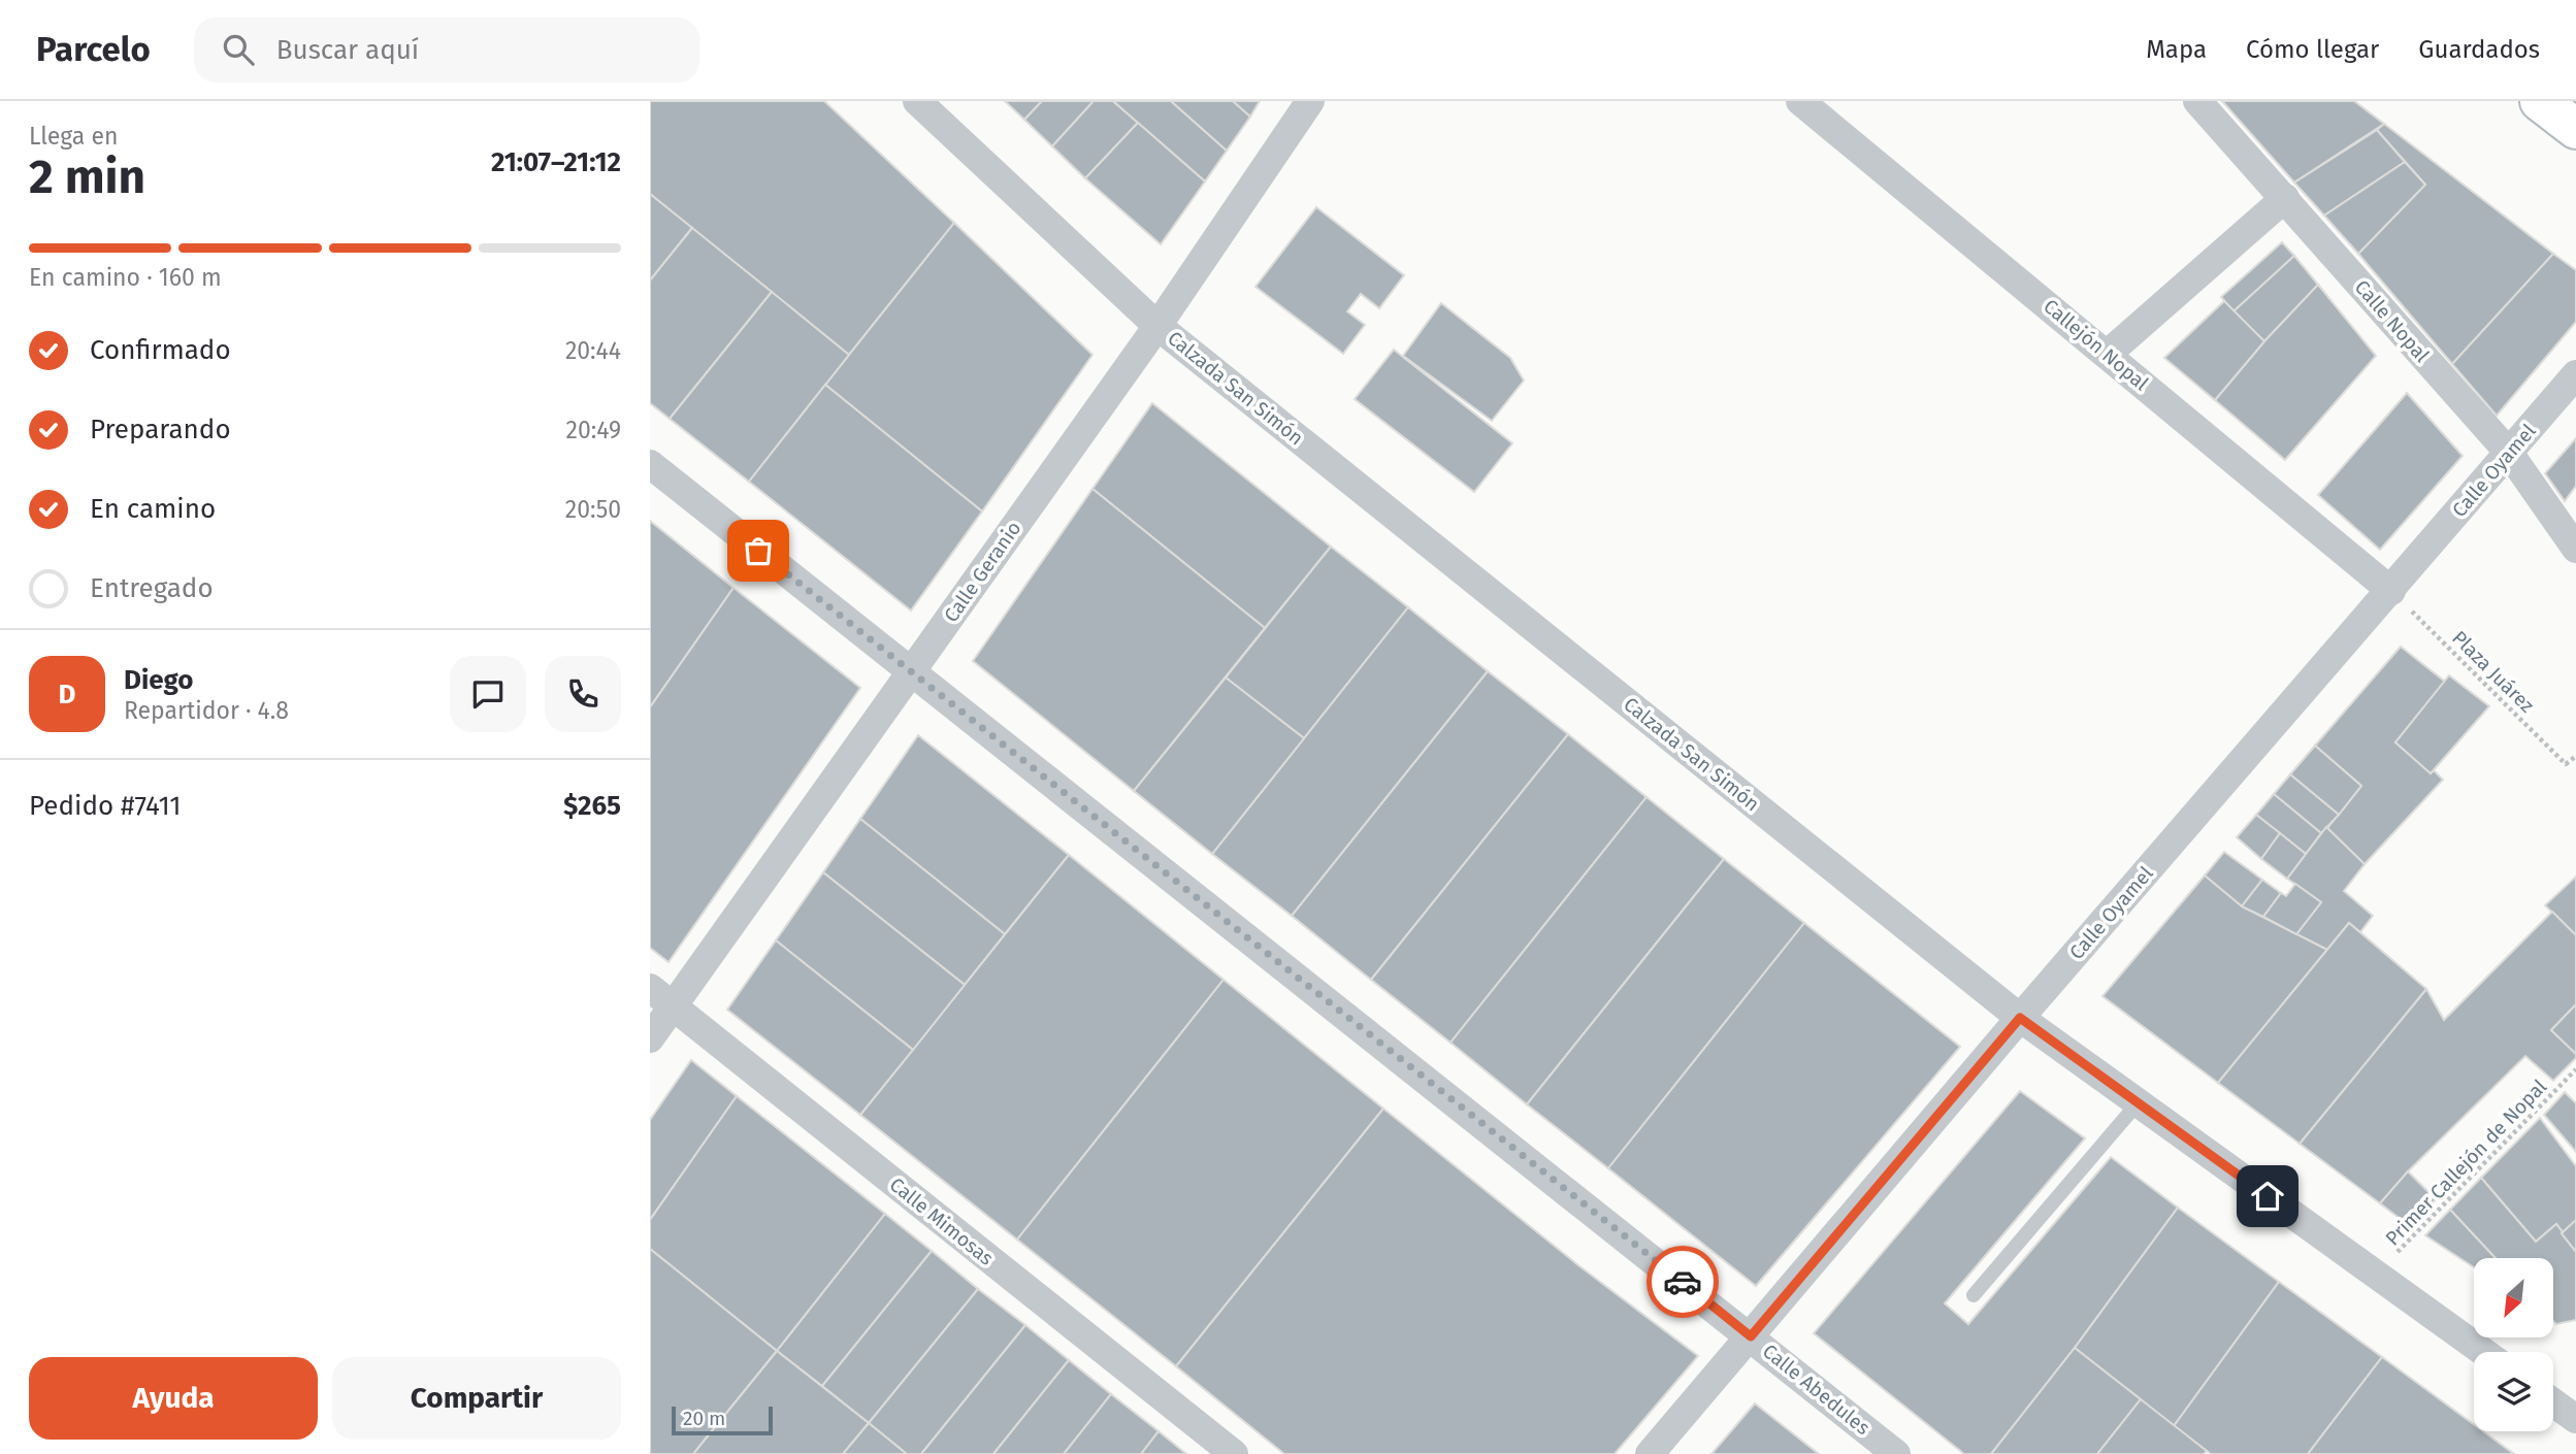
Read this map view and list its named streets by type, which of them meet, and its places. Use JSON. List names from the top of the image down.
{
  "streets": {
    "street": [
      "Calle Nopal",
      "Callejón Nopal",
      "Calzada San Simón",
      "Calle Oyamel",
      "Calle Geranio",
      "Calle Mimosas",
      "Calle Abedules"
    ],
    "path": ["Plaza Juárez", "Primer Callejón de Nopal"]
  },
  "crossings": [
    ["Calle Nopal", "Calle Oyamel"],
    ["Callejón Nopal", "Calle Oyamel"],
    ["Callejón Nopal", "Plaza Juárez"],
    ["Calzada San Simón", "Calle Oyamel"],
    ["Calzada San Simón", "Calle Geranio"],
    ["Calzada San Simón", "Primer Callejón de Nopal"],
    ["Calle Oyamel", "Plaza Juárez"],
    ["Calle Oyamel", "Calle Abedules"],
    ["Calle Geranio", "Calle Mimosas"],
    ["Calle Geranio", "Calle Abedules"]
  ],
  "scale_bar": "20 m",
  "north": "bottom left",
  "page": {
    "header": "Parcelo",
    "search": "Buscar aquí",
    "nav": ["Mapa", "Cómo llegar", "Guardados"],
    "heading": ["2 min", "Llega en", "21:07–21:12"],
    "panel": [
      "Diego",
      "Repartidor · 4.8",
      "Pedido #7411",
      "$265"
    ],
    "bar": "En camino · 160 m",
    "list": [
      ["Confirmado", "20:44"],
      ["Preparando", "20:49"],
      ["En camino", "20:50"],
      "Entregado"
    ],
    "round": "D",
    "buttons": ["Ayuda", "Compartir"],
    "scale": "20 m"
  }
}
